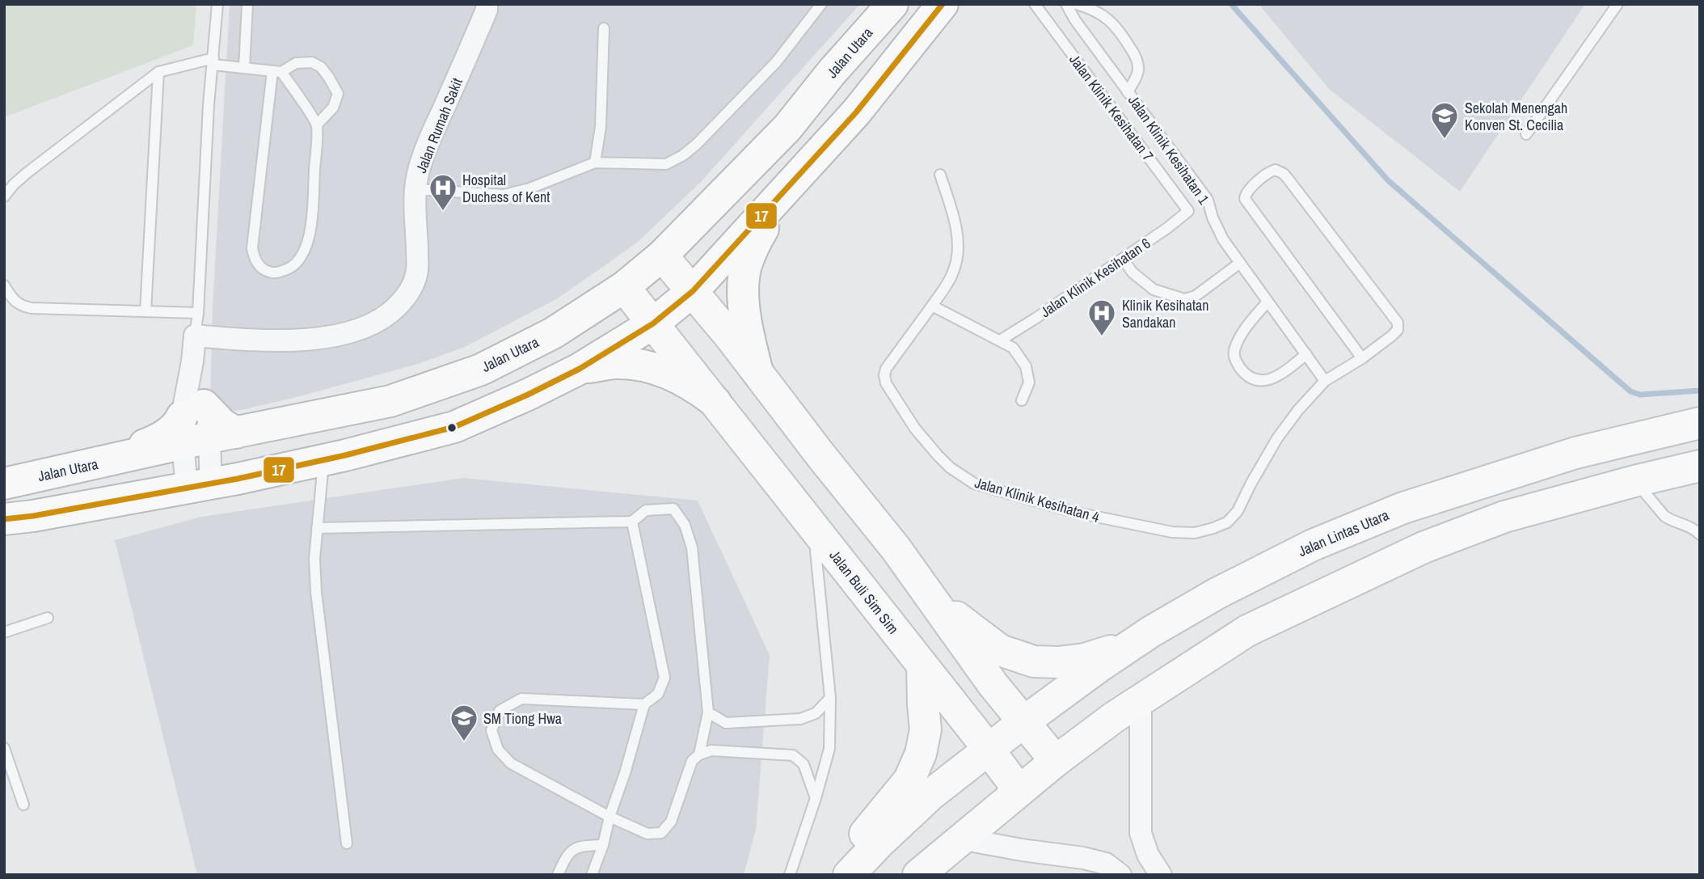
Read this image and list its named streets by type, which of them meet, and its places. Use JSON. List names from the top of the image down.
{
  "streets": {
    "main road": ["Jalan Utara", "Jalan Lintas Utara", "Jalan Buli Sim Sim"],
    "street": ["Jalan Rumah Sakit"],
    "lane": [
      "Jalan Klinik Kesihatan 7",
      "Jalan Klinik Kesihatan 1",
      "Jalan Klinik Kesihatan 6",
      "Jalan Klinik Kesihatan 4"
    ]
  },
  "crossings": [
    ["Jalan Utara", "Jalan Buli Sim Sim"],
    ["Jalan Klinik Kesihatan 7", "Jalan Klinik Kesihatan 6"],
    ["Jalan Klinik Kesihatan 1", "Jalan Klinik Kesihatan 4"],
    ["Jalan Lintas Utara", "Jalan Buli Sim Sim"]
  ],
  "places": {
    "school or university": ["Sekolah Menengah Konven St. Cecilia", "SM Tiong Hwa"],
    "hospital": ["Hospital Duchess of Kent", "Klinik Kesihatan Sandakan"]
  },
  "lines": ["transit line 17"]
}
